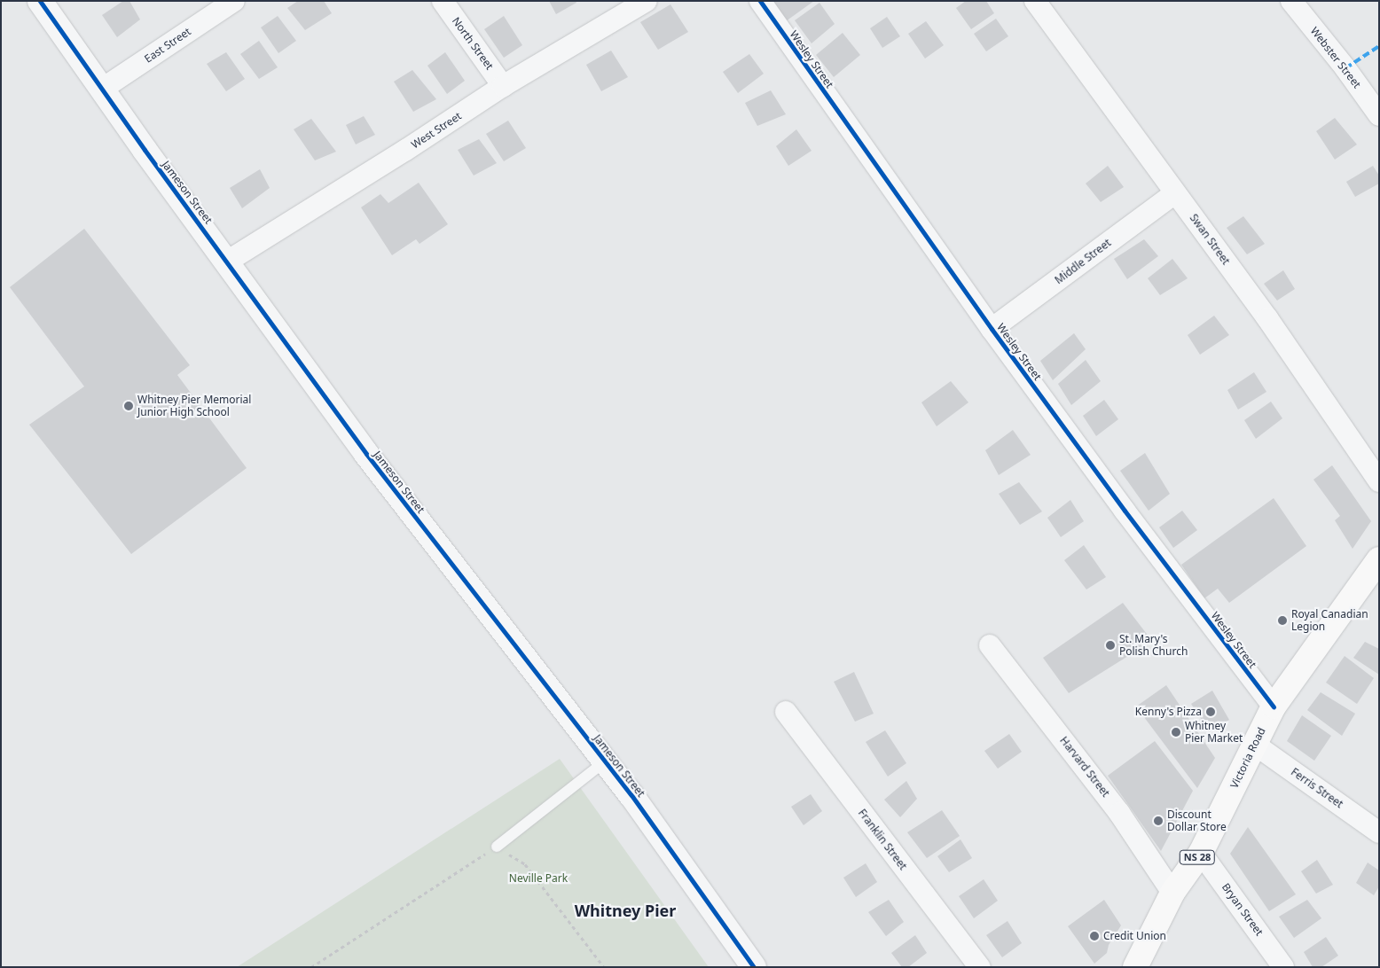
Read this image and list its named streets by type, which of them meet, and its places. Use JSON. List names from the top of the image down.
{
  "streets": {
    "main road": ["Victoria Road", "NS 28"],
    "street": [
      "North Street",
      "East Street",
      "Webster Street",
      "Wesley Street",
      "West Street",
      "Jameson Street",
      "Swan Street",
      "Middle Street",
      "Harvard Street",
      "Ferris Street",
      "Franklin Street",
      "Bryan Street"
    ]
  },
  "crossings": [
    ["North Street", "West Street"],
    ["East Street", "Jameson Street"],
    ["Wesley Street", "Middle Street"],
    ["Wesley Street", "Victoria Road"],
    ["West Street", "Jameson Street"],
    ["Swan Street", "Middle Street"],
    ["Victoria Road", "Harvard Street"],
    ["Victoria Road", "Ferris Street"],
    ["Victoria Road", "Bryan Street"]
  ],
  "districts": ["Whitney Pier"],
  "parks": ["Neville Park"],
  "places": [
    "Whitney Pier Memorial Junior High School",
    "Royal Canadian Legion",
    "St. Mary's Polish Church",
    "Kenny's Pizza",
    "Whitney Pier Market",
    "Discount Dollar Store",
    "Credit Union"
  ]
}
